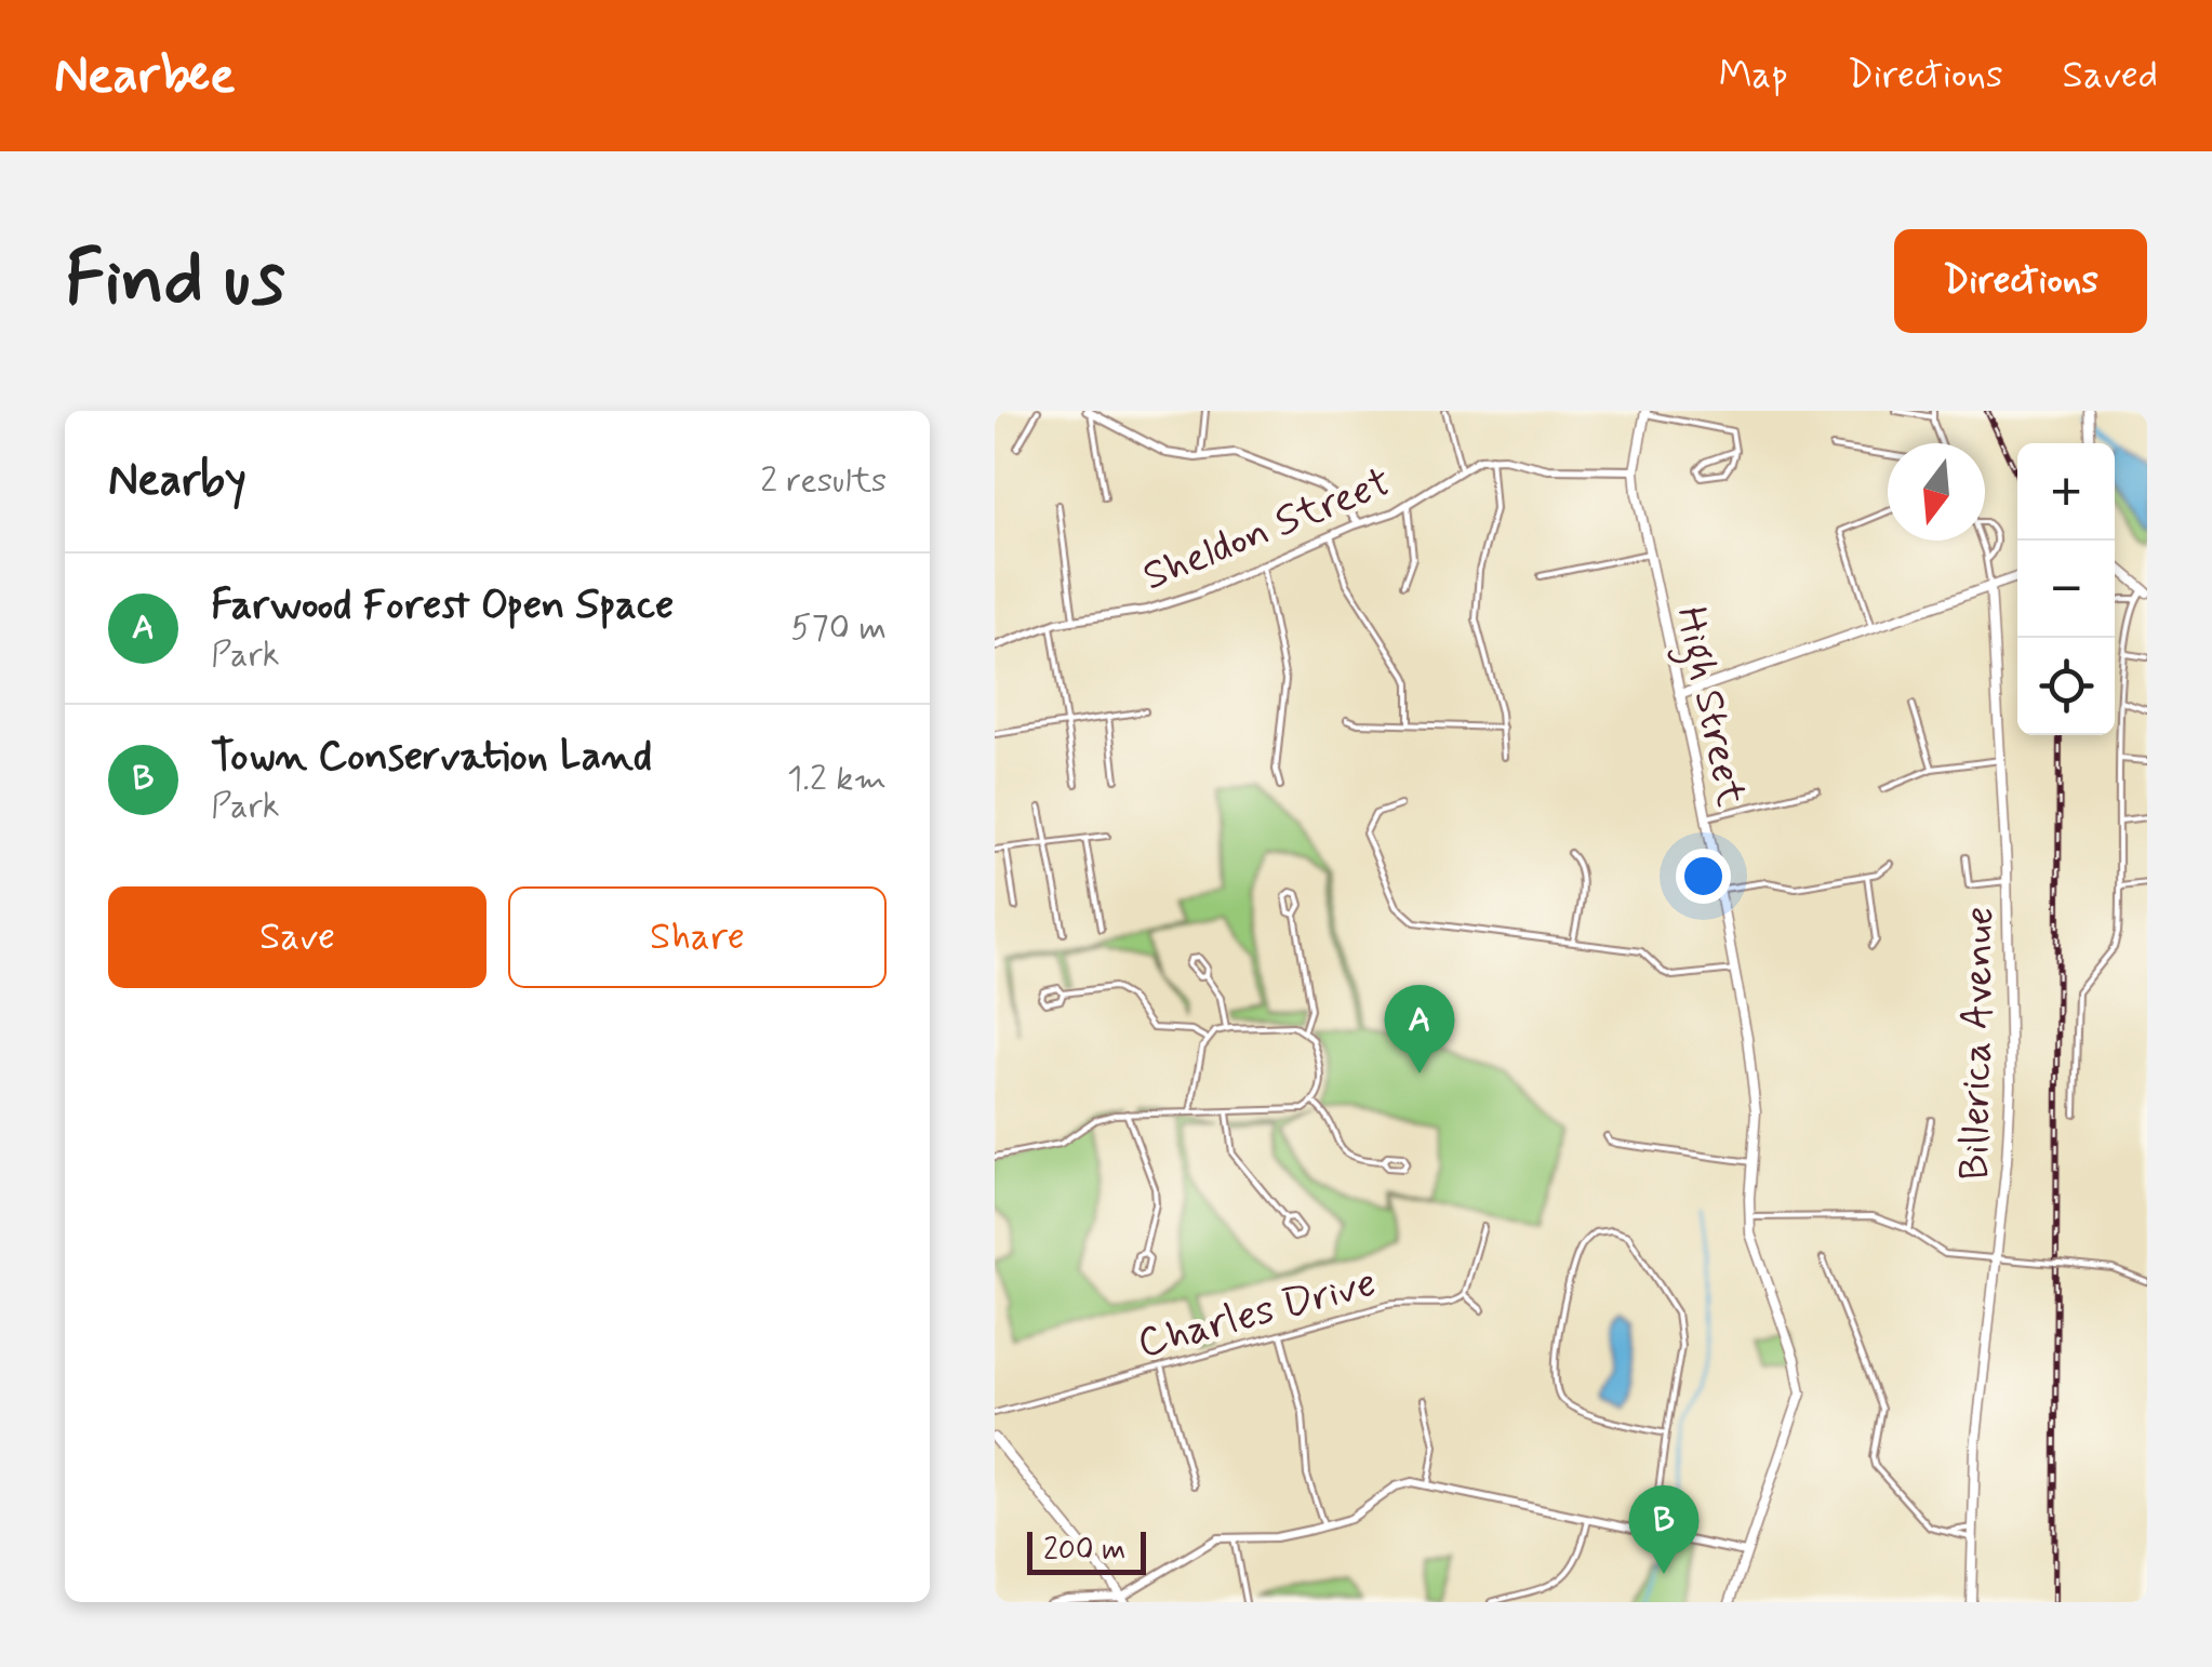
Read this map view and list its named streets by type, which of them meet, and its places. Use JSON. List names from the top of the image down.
{
  "streets": {
    "main road": ["High Street", "Billerica Avenue"],
    "street": ["Sheldon Street", "Charles Drive"]
  },
  "scale_bar": "200 m",
  "north": "bottom",
  "page": {
    "header": "Nearbee",
    "nav": ["Map", "Directions", "Saved"],
    "buttons": [
      "Directions",
      ["Save", "Share"]
    ],
    "title": "Find us",
    "heading": ["Nearby", "2 results"],
    "map_buttons": ["+", "−"],
    "list": [
      {
        "mark": "A",
        "name": "Farwood Forest Open Space",
        "note": "Park",
        "value": "570 m"
      },
      {
        "mark": "B",
        "name": "Town Conservation Land",
        "note": "Park",
        "value": "1.2 km"
      }
    ],
    "pins": ["A", "B"],
    "scale": "200 m"
  }
}
